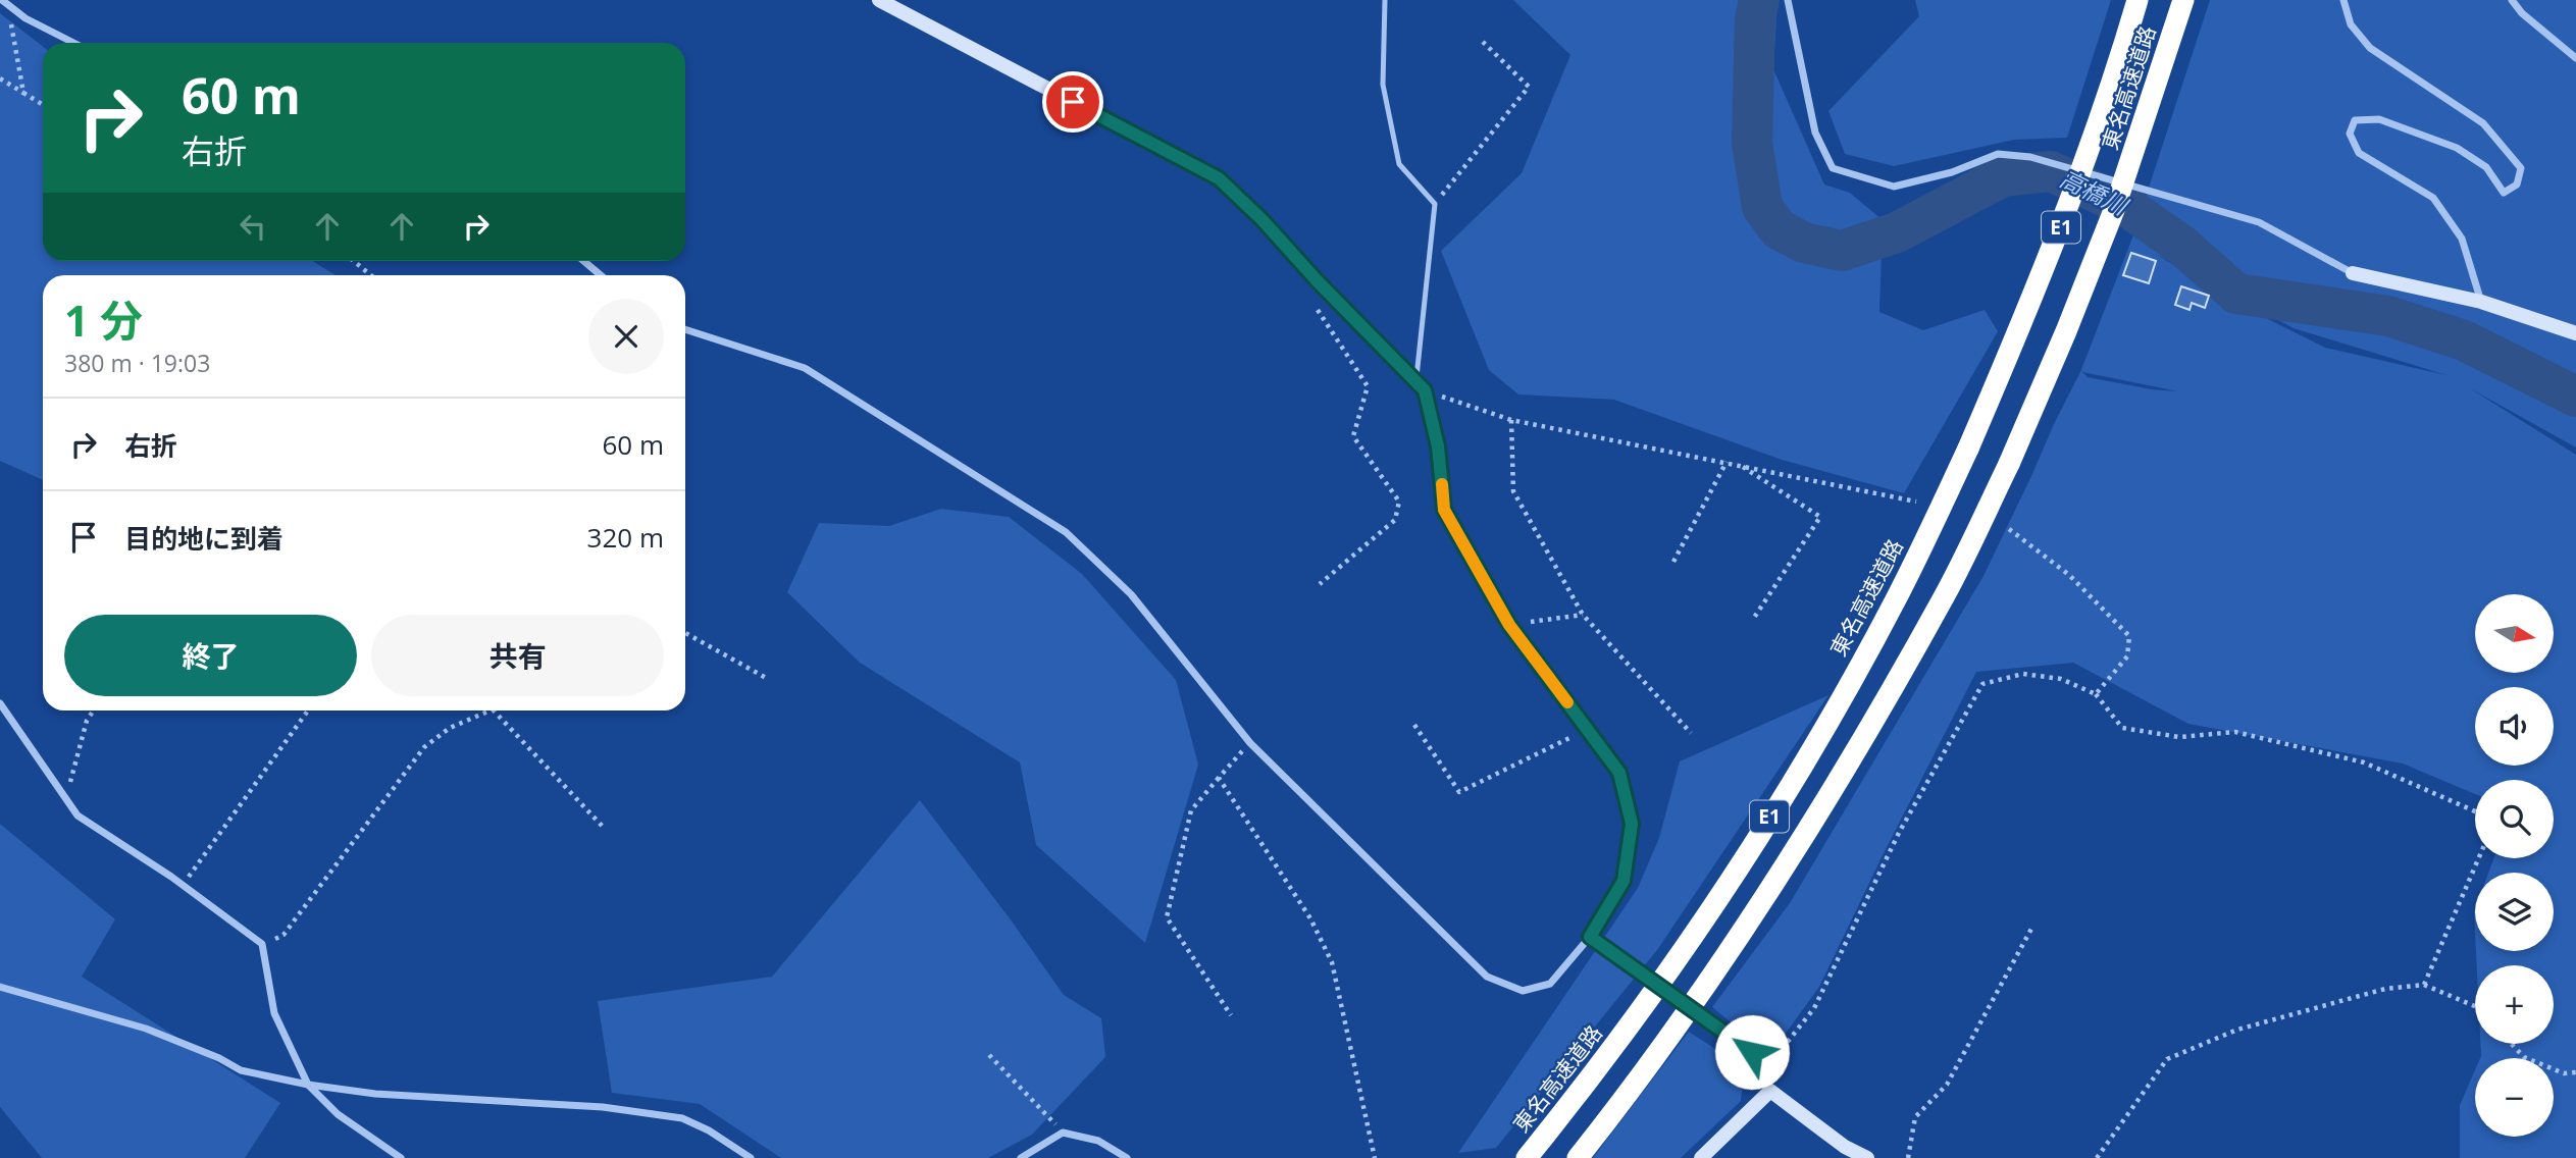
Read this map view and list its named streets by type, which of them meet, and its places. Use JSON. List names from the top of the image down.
{
  "streets": {
    "highway": ["東名高速道路", "E1"]
  },
  "water": ["高橋川"],
  "north": "right",
  "page": {
    "turn": ["60 m", "右折"],
    "heading": ["1 分", "380 m · 19:03"],
    "list": [
      {
        "name": "右折",
        "value": "60 m"
      },
      {
        "name": "目的地に到着",
        "value": "320 m"
      }
    ],
    "map_buttons": ["+", "−"],
    "buttons": ["終了", "共有"]
  }
}
